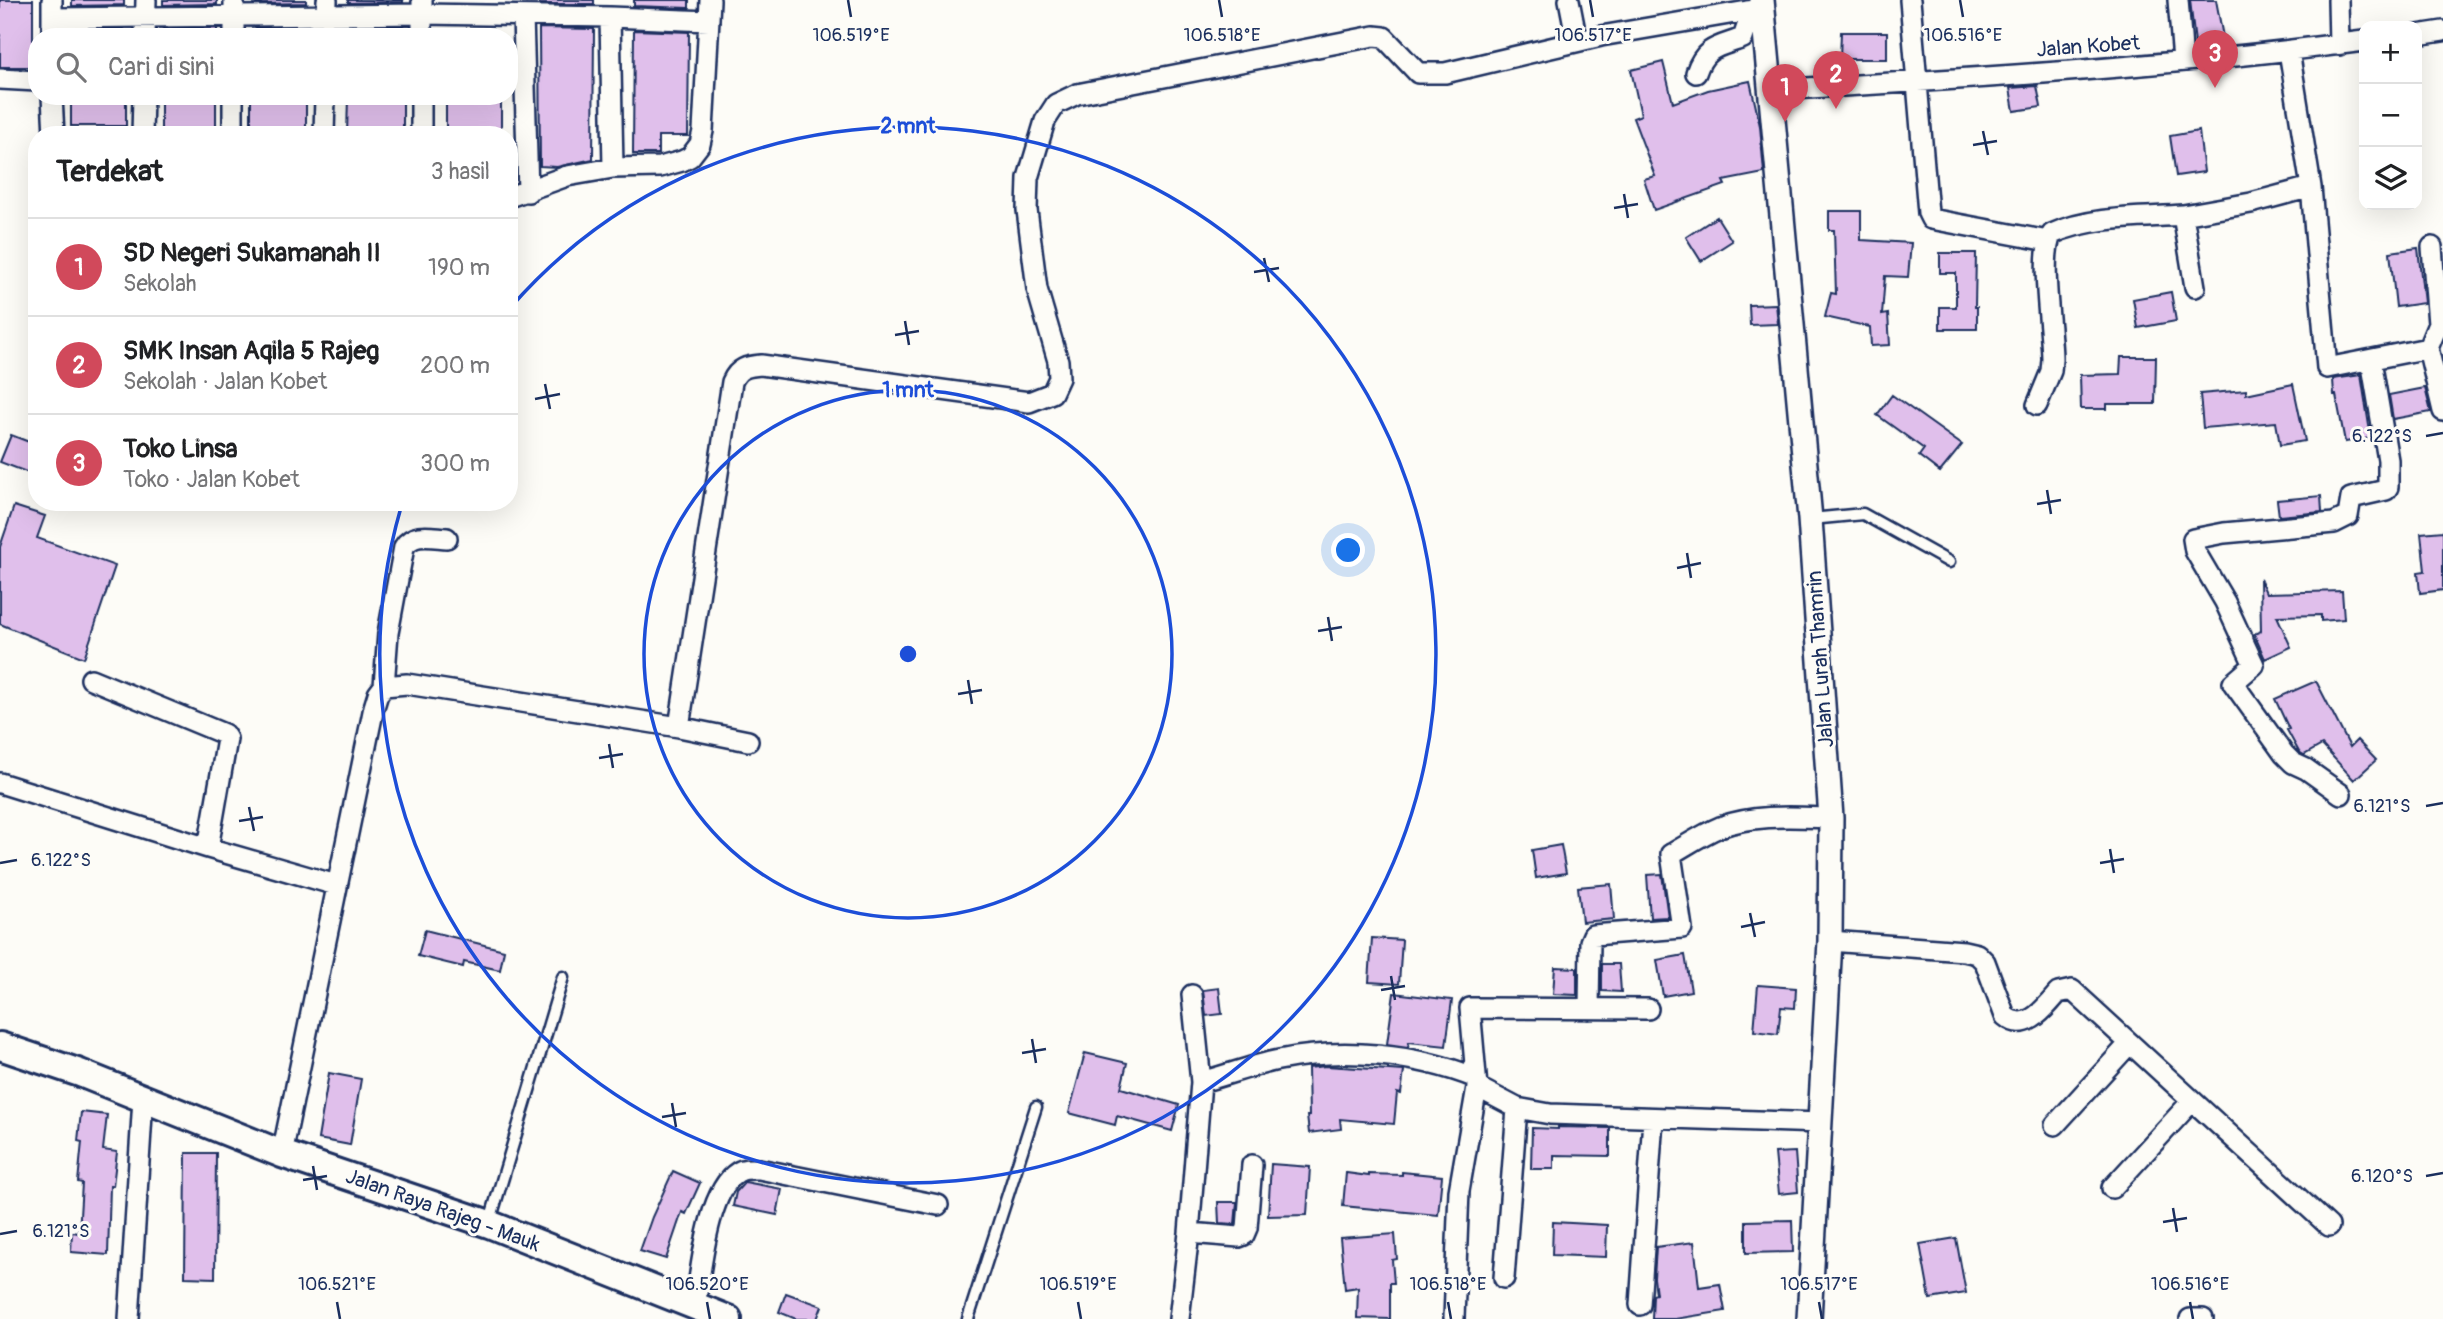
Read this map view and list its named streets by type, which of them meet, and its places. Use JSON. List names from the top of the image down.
{
  "streets": {
    "main road": ["Jalan Raya Rajeg - Mauk"],
    "street": ["Jalan Kobet", "Jalan Lurah Thamrin"]
  },
  "crossings": [
    ["Jalan Kobet", "Jalan Lurah Thamrin"]
  ],
  "page": {
    "map_buttons": ["+", "−"],
    "search": "Cari di sini",
    "pins": ["3", "2", "1"],
    "heading": ["Terdekat", "3 hasil"],
    "list": [
      {
        "mark": "1",
        "name": "SD Negeri Sukamanah II",
        "note": "Sekolah",
        "value": "190 m"
      },
      {
        "mark": "2",
        "name": "SMK Insan Aqila 5 Rajeg",
        "note": "Sekolah · Jalan Kobet",
        "value": "200 m"
      },
      {
        "mark": "3",
        "name": "Toko Linsa",
        "note": "Toko · Jalan Kobet",
        "value": "300 m"
      }
    ]
  },
  "coordinates": [
    "106.519°E",
    "106.518°E",
    "106.517°E",
    "106.516°E",
    "6.122°S",
    "6.121°S",
    "6.120°S",
    "106.521°E",
    "106.520°E"
  ],
  "rings": ["2 mnt", "1 mnt"]
}
